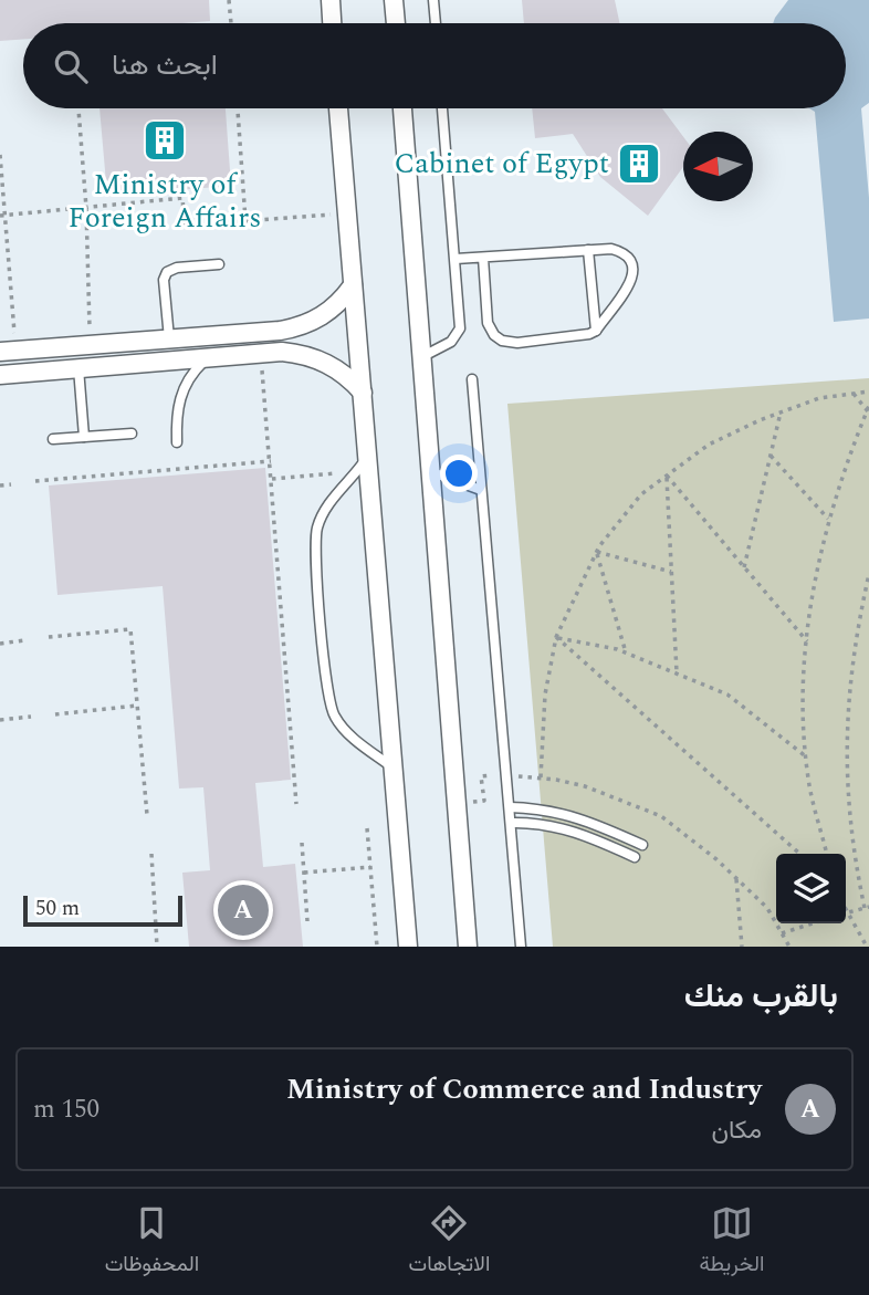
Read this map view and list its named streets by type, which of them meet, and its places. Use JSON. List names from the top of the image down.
{
  "places": {
    "building": ["Ministry of Foreign Affairs", "Cabinet of Egypt"]
  },
  "scale_bar": "50 m",
  "north": "left",
  "page": {
    "search": "ابحث هنا",
    "pins": "A",
    "scale": "50 m",
    "heading": "بالقرب منك",
    "list": [
      {
        "mark": "A",
        "name": "Ministry of Commerce and Industry",
        "note": "مكان",
        "value": "150 m"
      }
    ],
    "nav": ["الخريطة", "الاتجاهات", "المحفوظات"]
  }
}
